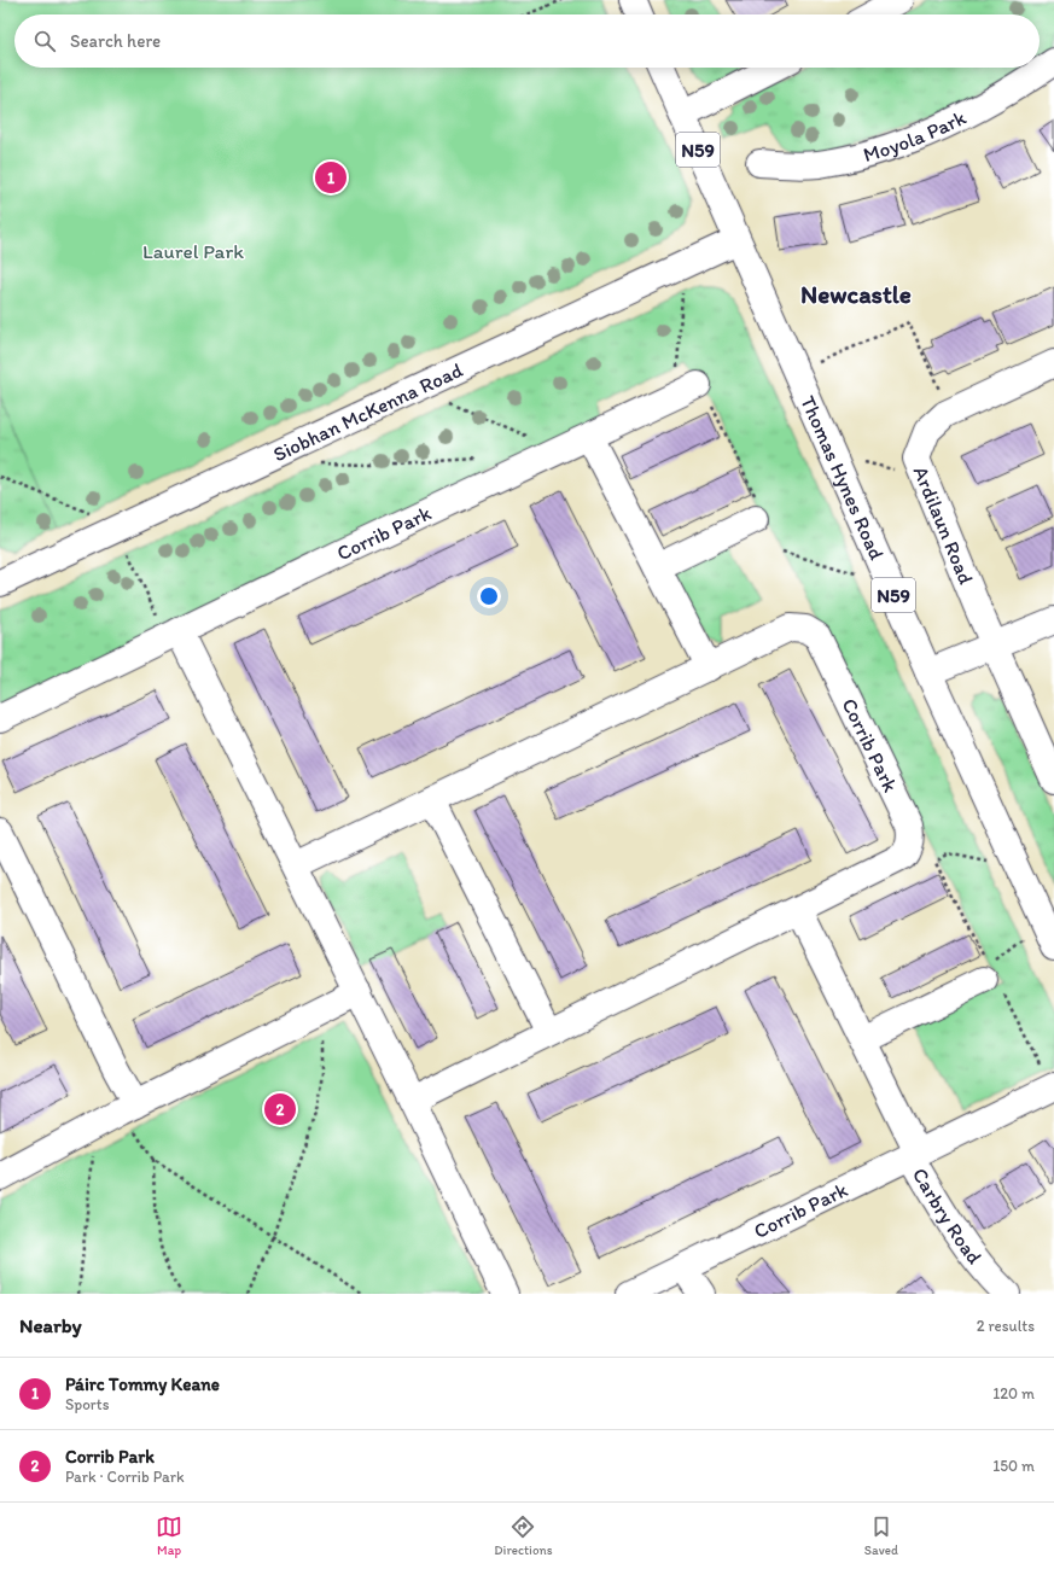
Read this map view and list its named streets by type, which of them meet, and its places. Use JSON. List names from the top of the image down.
{
  "streets": {
    "street": [
      "Moyola Park",
      "N59",
      "Siobhan McKenna Road",
      "Thomas Hynes Road",
      "Ardilaun Road",
      "Corrib Park",
      "Carbry Road"
    ]
  },
  "crossings": [
    ["Siobhan McKenna Road", "Thomas Hynes Road"],
    ["Corrib Park", "Carbry Road"]
  ],
  "districts": ["Newcastle"],
  "parks": ["Laurel Park"],
  "page": {
    "search": "Search here",
    "pins": ["1", "2"],
    "heading": ["Nearby", "2 results"],
    "list": [
      {
        "mark": "1",
        "name": "Páirc Tommy Keane",
        "note": "Sports",
        "value": "120 m"
      },
      {
        "mark": "2",
        "name": "Corrib Park",
        "note": "Park · Corrib Park",
        "value": "150 m"
      }
    ],
    "nav": ["Map", "Directions", "Saved"]
  }
}
